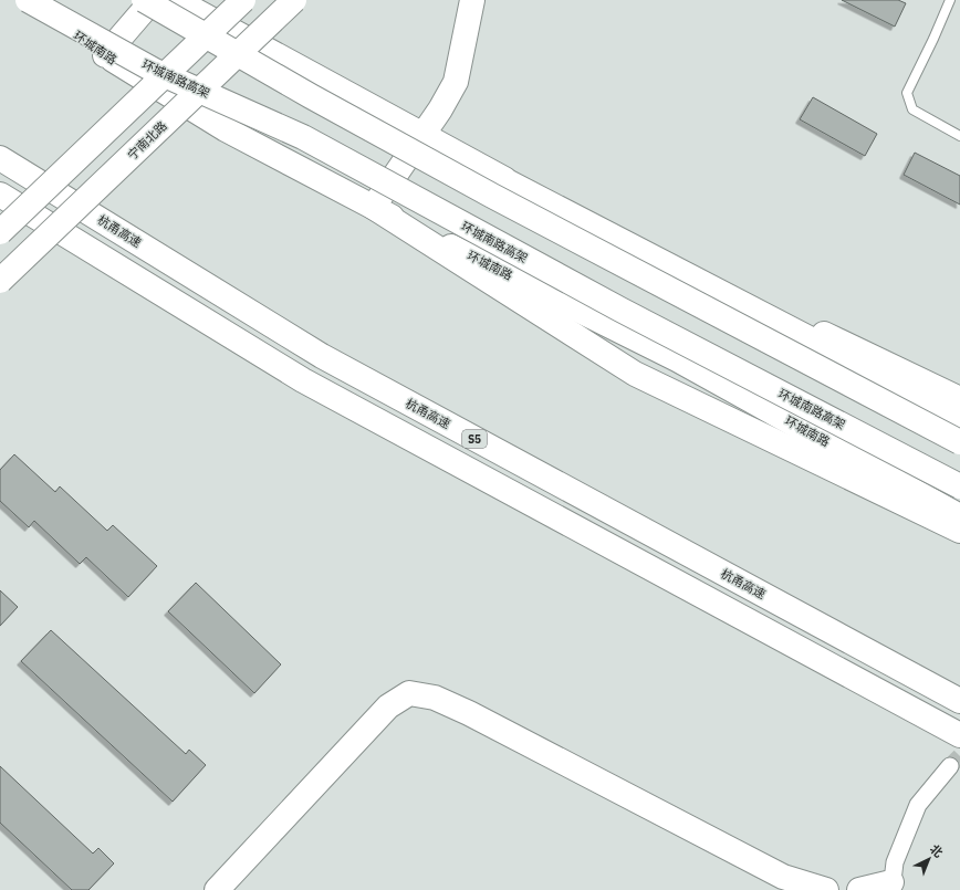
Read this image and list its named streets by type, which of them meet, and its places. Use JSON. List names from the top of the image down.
{
  "streets": {
    "main road": [
      "环城南路",
      "环城南路高架",
      "宁南北路",
      "杭甬高速",
      "S5"
    ]
  },
  "crossings": [
    ["环城南路", "环城南路高架"]
  ],
  "north": "top right"
}
